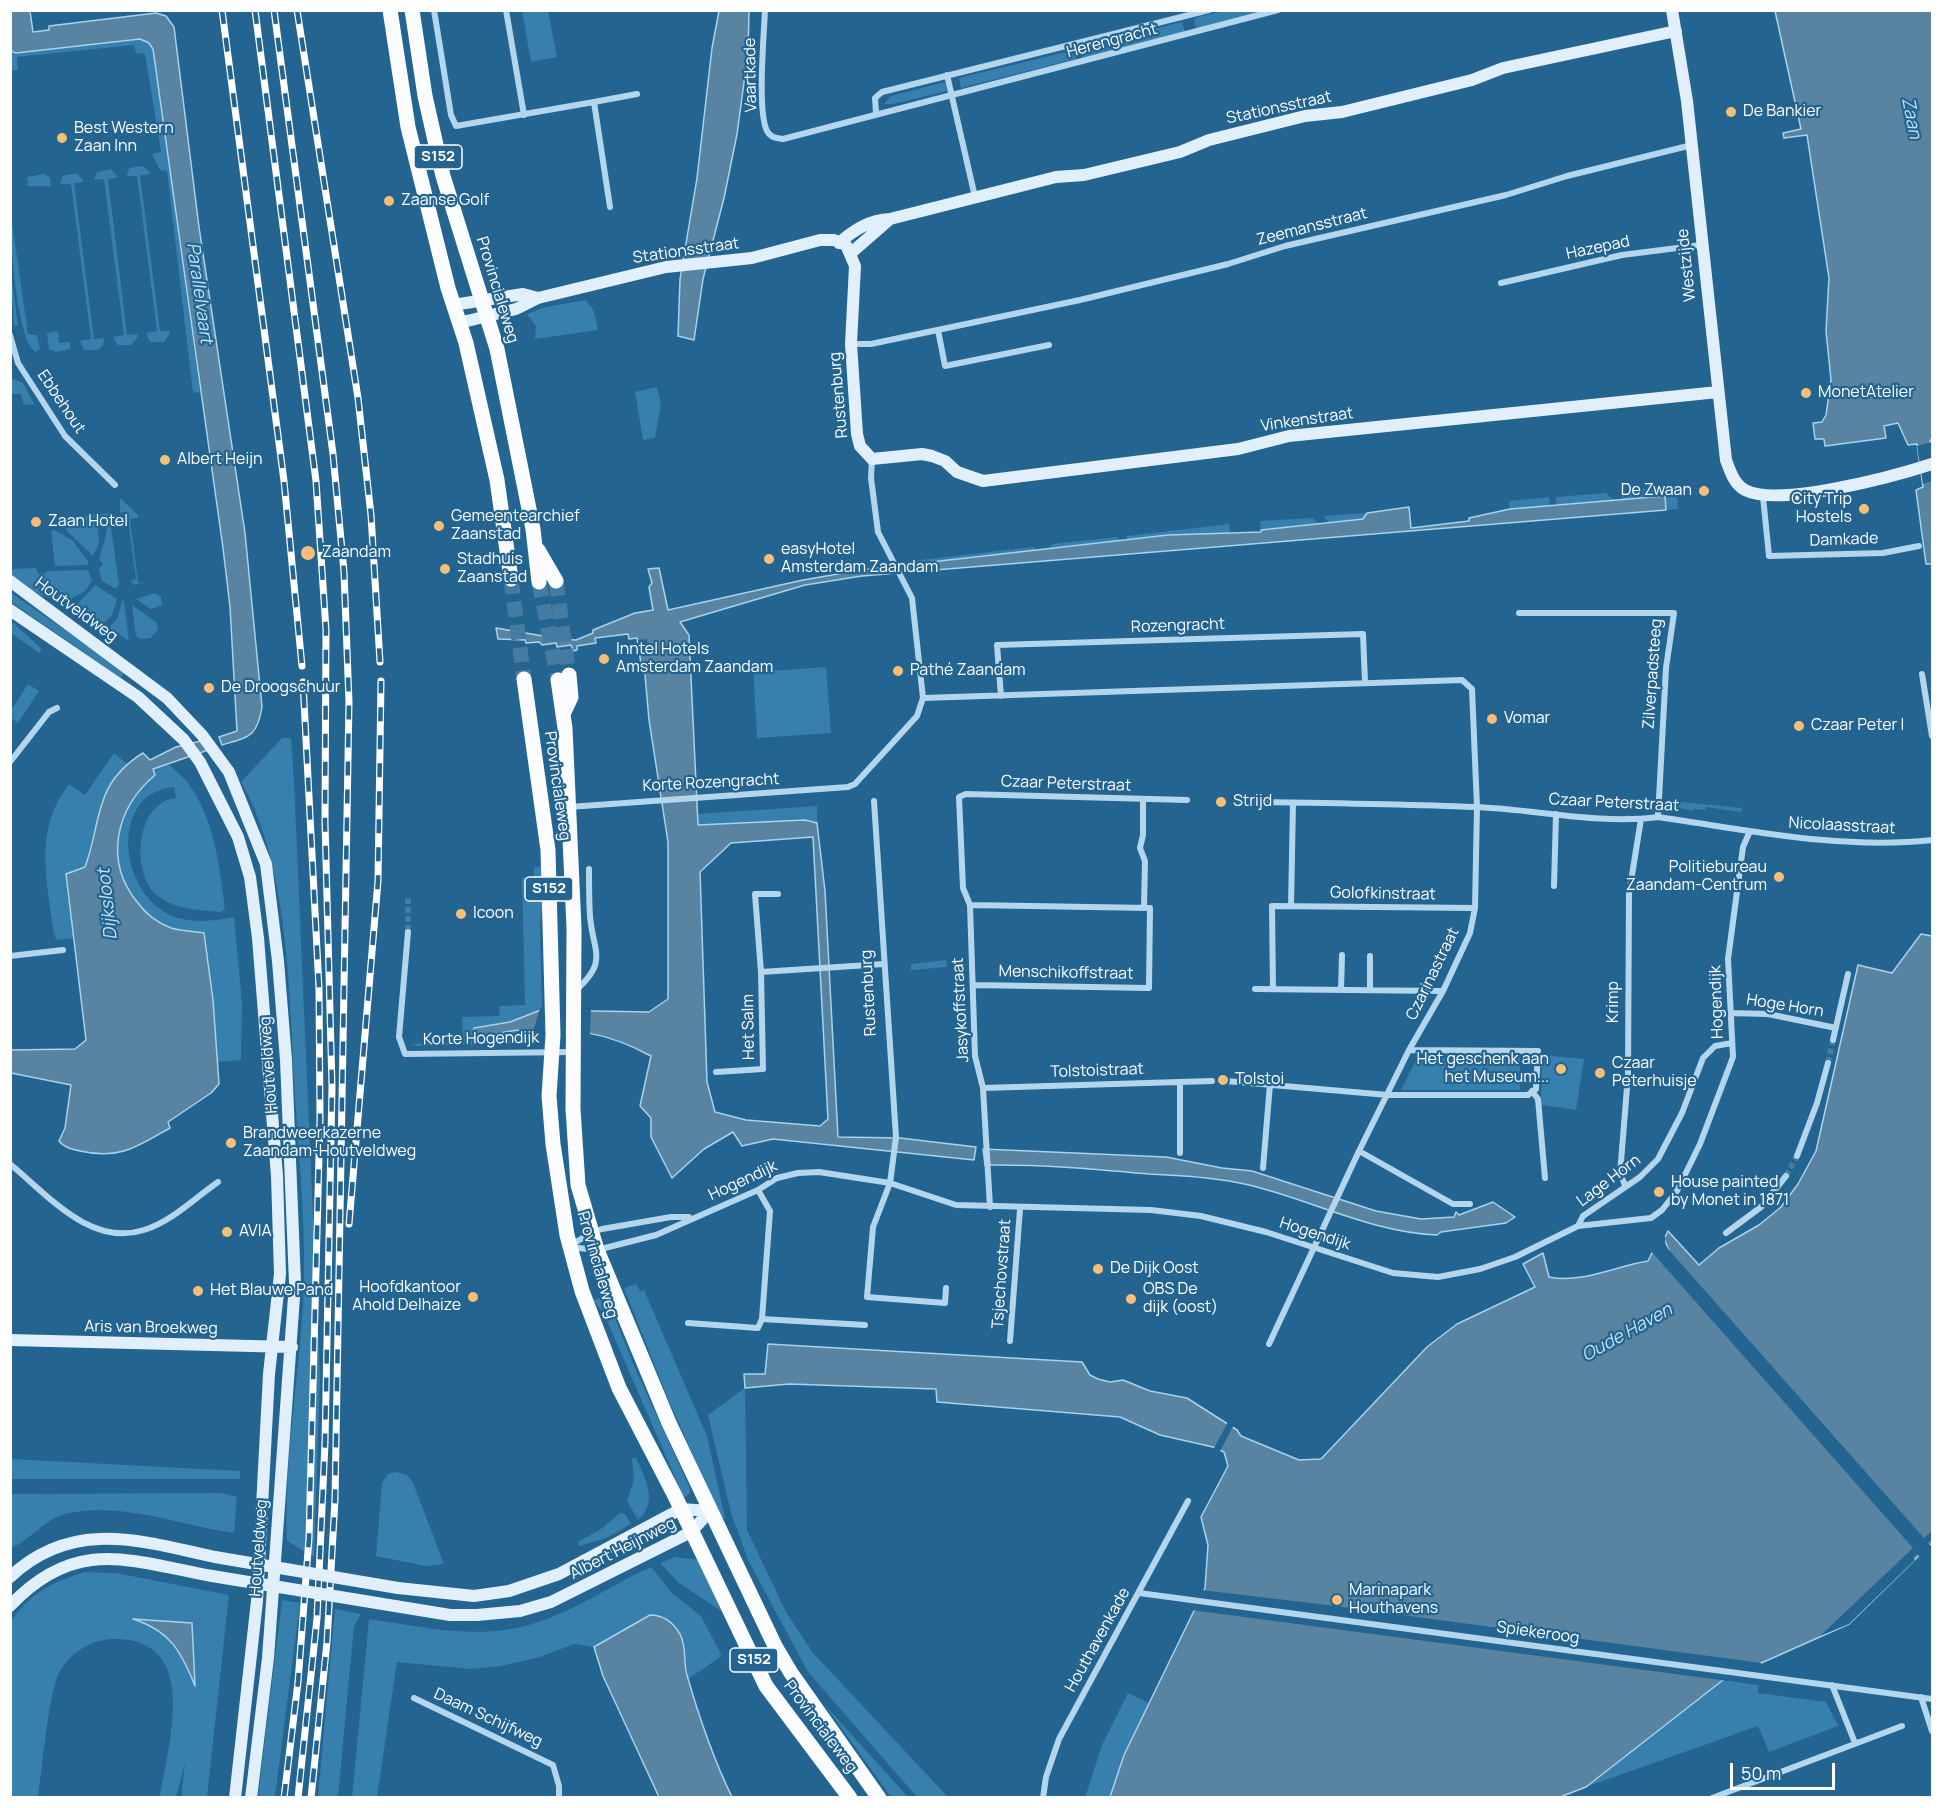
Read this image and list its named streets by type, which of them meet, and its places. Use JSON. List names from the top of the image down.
{
  "streets": {
    "main road": ["S152", "Provincialeweg"],
    "street": [
      "Herengracht",
      "Vaartkade",
      "Stationsstraat",
      "Zeemansstraat",
      "Hazepad",
      "Westzijde",
      "Rustenburg",
      "Ebbehout",
      "Vinkenstraat",
      "Damkade",
      "Houtveldweg",
      "Rozengracht",
      "Zilverpadsteeg",
      "Korte Rozengracht",
      "Czaar Peterstraat",
      "Nicolaasstraat",
      "Golofkinstraat",
      "Menschikoffstraat",
      "Czarinastraat",
      "Krimp",
      "Hogendijk",
      "Hoge Horn",
      "Jasykoffstraat",
      "Het Salm",
      "Korte Hogendijk",
      "Tolstoistraat",
      "Lage Horn",
      "Tsjechovstraat",
      "Aris van Broekweg",
      "Albert Heijnweg",
      "Spiekeroog",
      "Houthavenkade",
      "Daam Schijfweg"
    ]
  },
  "crossings": [
    ["Herengracht", "Vaartkade"],
    ["Stationsstraat", "S152"],
    ["Stationsstraat", "Westzijde"],
    ["Stationsstraat", "Provincialeweg"],
    ["Stationsstraat", "Rustenburg"],
    ["Zeemansstraat", "Westzijde"],
    ["Zeemansstraat", "Rustenburg"],
    ["Hazepad", "Westzijde"],
    ["Westzijde", "Vinkenstraat"],
    ["Westzijde", "Damkade"],
    ["Provincialeweg", "Korte Rozengracht"],
    ["Provincialeweg", "Hogendijk"],
    ["Provincialeweg", "Korte Hogendijk"],
    ["Provincialeweg", "Albert Heijnweg"],
    ["Rustenburg", "Vinkenstraat"],
    ["Rustenburg", "Hogendijk"],
    ["Rustenburg", "Het Salm"],
    ["Houtveldweg", "Aris van Broekweg"],
    ["Rozengracht", "Czarinastraat"],
    ["Zilverpadsteeg", "Czaar Peterstraat"],
    ["Czaar Peterstraat", "Nicolaasstraat"],
    ["Czaar Peterstraat", "Czarinastraat"],
    ["Czaar Peterstraat", "Krimp"],
    ["Czaar Peterstraat", "Hogendijk"],
    ["Czaar Peterstraat", "Jasykoffstraat"],
    ["Nicolaasstraat", "Hogendijk"],
    ["Golofkinstraat", "Czarinastraat"],
    ["Menschikoffstraat", "Jasykoffstraat"],
    ["Czarinastraat", "Hogendijk"],
    ["Krimp", "Lage Horn"],
    ["Hogendijk", "Hoge Horn"],
    ["Hogendijk", "Jasykoffstraat"],
    ["Hogendijk", "Lage Horn"],
    ["Hogendijk", "Tsjechovstraat"],
    ["Jasykoffstraat", "Tolstoistraat"],
    ["Spiekeroog", "Houthavenkade"]
  ],
  "water": [
    "Zaan",
    "Parallelvaart",
    "Dijksloot",
    "Oude Haven"
  ],
  "places": [
    "De Bankier",
    "Best Western Zaan Inn",
    "Zaanse Golf",
    "MonetAtelier",
    "Albert Heijn",
    "De Zwaan",
    "City Trip Hostels",
    "Zaan Hotel",
    "Gemeentearchief Zaanstad",
    "Zaandam",
    "easyHotel Amsterdam Zaandam",
    "Stadhuis Zaanstad",
    "Inntel Hotels Amsterdam Zaandam",
    "Pathé Zaandam",
    "De Droogschuur",
    "Vomar",
    "Czaar Peter I",
    "Strijd",
    "Politiebureau Zaandam-Centrum",
    "Icoon",
    "Het geschenk aan het Museum...",
    "Czaar Peterhuisje",
    "Tolstoi",
    "Brandweerkazerne Zaandam-Houtveldweg",
    "House painted by Monet in 1871",
    "AVIA",
    "De Dijk Oost",
    "Het Blauwe Pand",
    "Hoofdkantoor Ahold Delhaize",
    "OBS De dijk (oost)",
    "Marinapark Houthavens"
  ],
  "scale_bar": "50 m"
}
